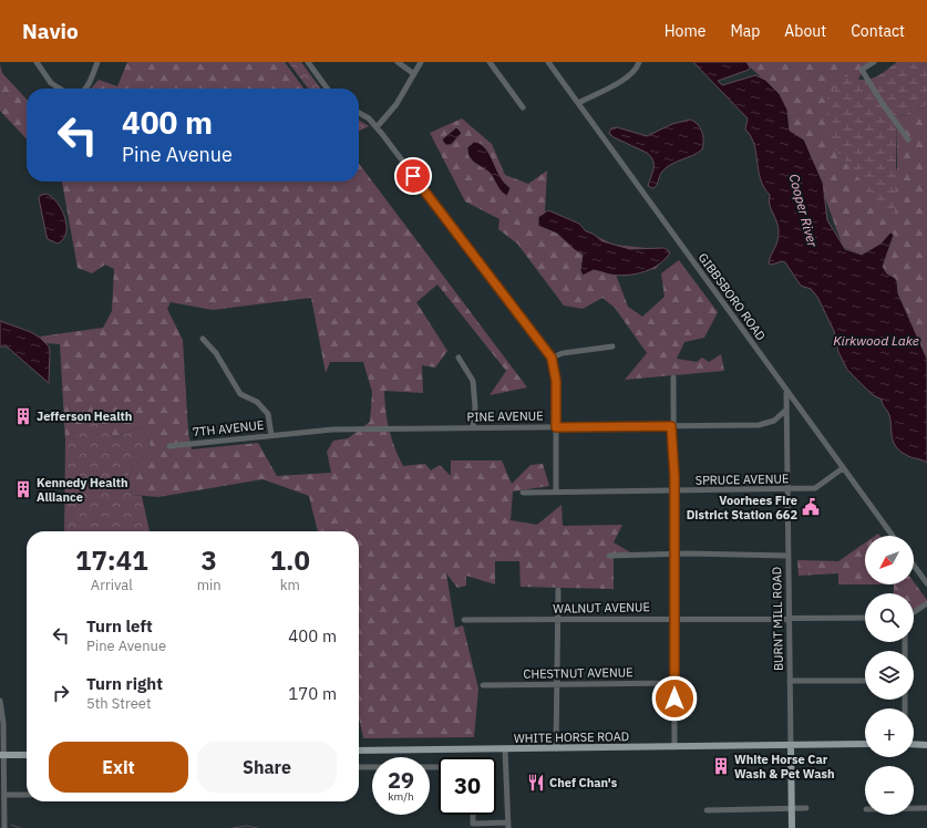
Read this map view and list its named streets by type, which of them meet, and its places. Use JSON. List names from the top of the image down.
{
  "streets": {
    "main road": ["BURNT MILL ROAD", "WHITE HORSE ROAD"],
    "street": [
      "GIBBSBORO ROAD",
      "PINE AVENUE",
      "7TH AVENUE",
      "SPRUCE AVENUE",
      "WALNUT AVENUE",
      "CHESTNUT AVENUE"
    ]
  },
  "crossings": [
    ["GIBBSBORO ROAD", "SPRUCE AVENUE"],
    ["GIBBSBORO ROAD", "BURNT MILL ROAD"],
    ["PINE AVENUE", "7TH AVENUE"],
    ["PINE AVENUE", "BURNT MILL ROAD"],
    ["SPRUCE AVENUE", "BURNT MILL ROAD"],
    ["WALNUT AVENUE", "BURNT MILL ROAD"],
    ["BURNT MILL ROAD", "WHITE HORSE ROAD"]
  ],
  "water": ["Cooper River", "Kirkwood Lake"],
  "places": {
    "building": ["Jefferson Health", "Kennedy Health Alliance", "White Horse Car Wash & Pet Wash"],
    "public building": ["Voorhees Fire District Station 662"],
    "restaurant": ["Chef Chan's"]
  },
  "north": "bottom left",
  "page": {
    "header": "Navio",
    "nav": [
      "Home",
      "Map",
      "About",
      "Contact"
    ],
    "turn": ["400 m", "Pine Avenue"],
    "eta": [
      "17:41",
      "Arrival",
      "3",
      "min",
      "1.0",
      "km"
    ],
    "map_buttons": ["+", "−"],
    "list": [
      {
        "name": "Turn left",
        "note": "Pine Avenue",
        "value": "400 m"
      },
      {
        "name": "Turn right",
        "note": "5th Street",
        "value": "170 m"
      }
    ],
    "buttons": ["Exit", "Share"],
    "speed": "29 km/h",
    "limit": "30"
  }
}
